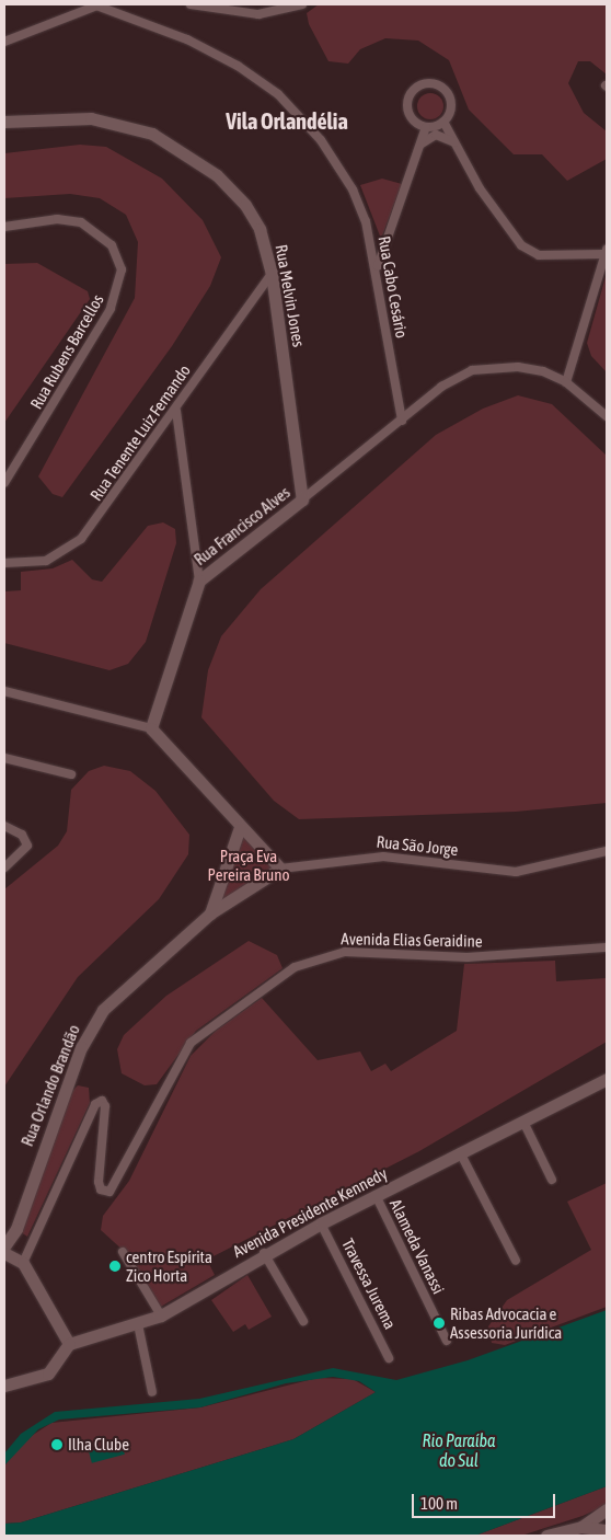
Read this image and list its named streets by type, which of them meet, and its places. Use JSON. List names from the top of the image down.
{
  "streets": {
    "street": [
      "Rua Cabo Cesário",
      "Rua Melvin Jones",
      "Rua Rubens Barcellos",
      "Rua Tenente Luiz Fernando",
      "Rua Francisco Alves",
      "Rua São Jorge",
      "Avenida Elias Geraidine",
      "Rua Orlando Brandão",
      "Avenida Presidente Kennedy",
      "Alameda Vanassi",
      "Travessa Jurema"
    ]
  },
  "crossings": [
    ["Rua Cabo Cesário", "Rua Francisco Alves"],
    ["Rua Melvin Jones", "Rua Tenente Luiz Fernando"],
    ["Rua Melvin Jones", "Rua Francisco Alves"],
    ["Rua São Jorge", "Rua Orlando Brandão"],
    ["Avenida Presidente Kennedy", "Alameda Vanassi"],
    ["Avenida Presidente Kennedy", "Travessa Jurema"]
  ],
  "districts": ["Vila Orlandélia"],
  "water": ["Rio Paraíba do Sul"],
  "parks": ["Praça Eva Pereira Bruno"],
  "places": ["centro Espírita Zico Horta", "Ribas Advocacia e Assessoria Jurídica", "Ilha Clube"],
  "scale_bar": "100 m"
}
